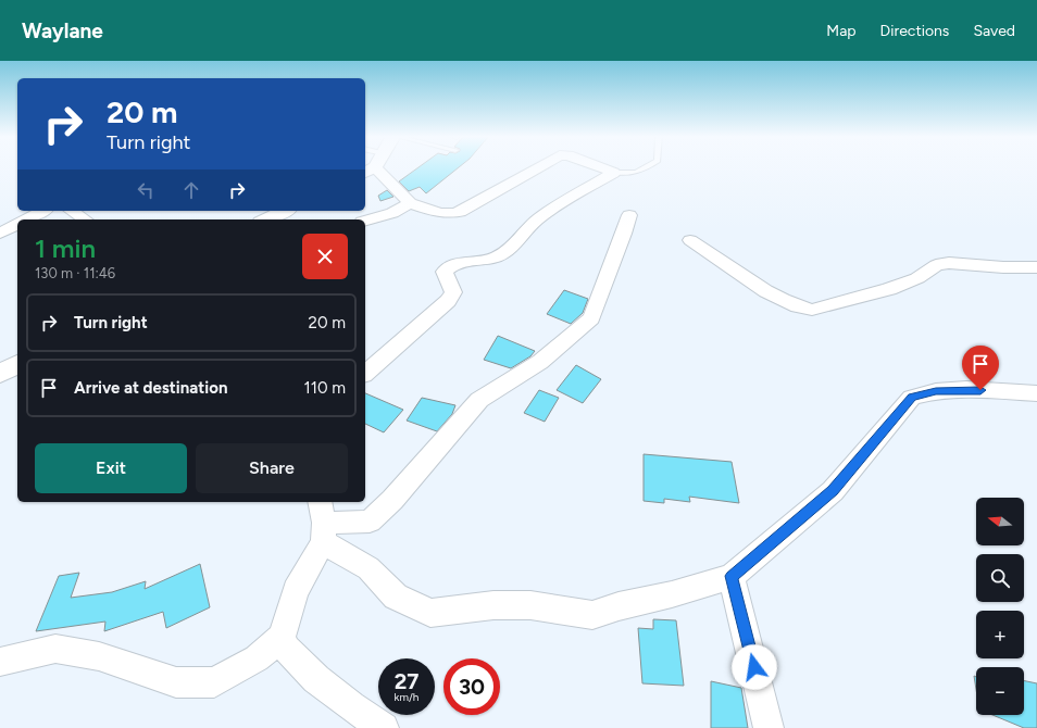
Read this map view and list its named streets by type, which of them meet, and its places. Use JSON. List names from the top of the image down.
{
  "north": "left",
  "page": {
    "header": "Waylane",
    "nav": ["Map", "Directions", "Saved"],
    "turn": ["20 m", "Turn right"],
    "heading": ["1 min", "130 m · 11:46"],
    "list": [
      {
        "name": "Turn right",
        "value": "20 m"
      },
      {
        "name": "Arrive at destination",
        "value": "110 m"
      }
    ],
    "buttons": ["Exit", "Share"],
    "map_buttons": ["+", "−"],
    "speed": "27 km/h",
    "limit": "30"
  }
}
